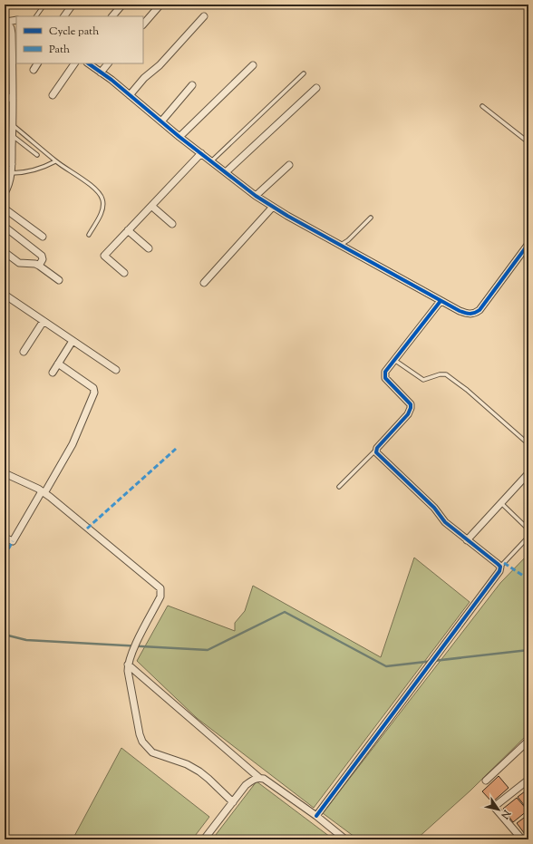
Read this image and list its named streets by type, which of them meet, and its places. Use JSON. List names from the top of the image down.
{
  "legend": ["Cycle path", "Path"],
  "north": "bottom right"
}
